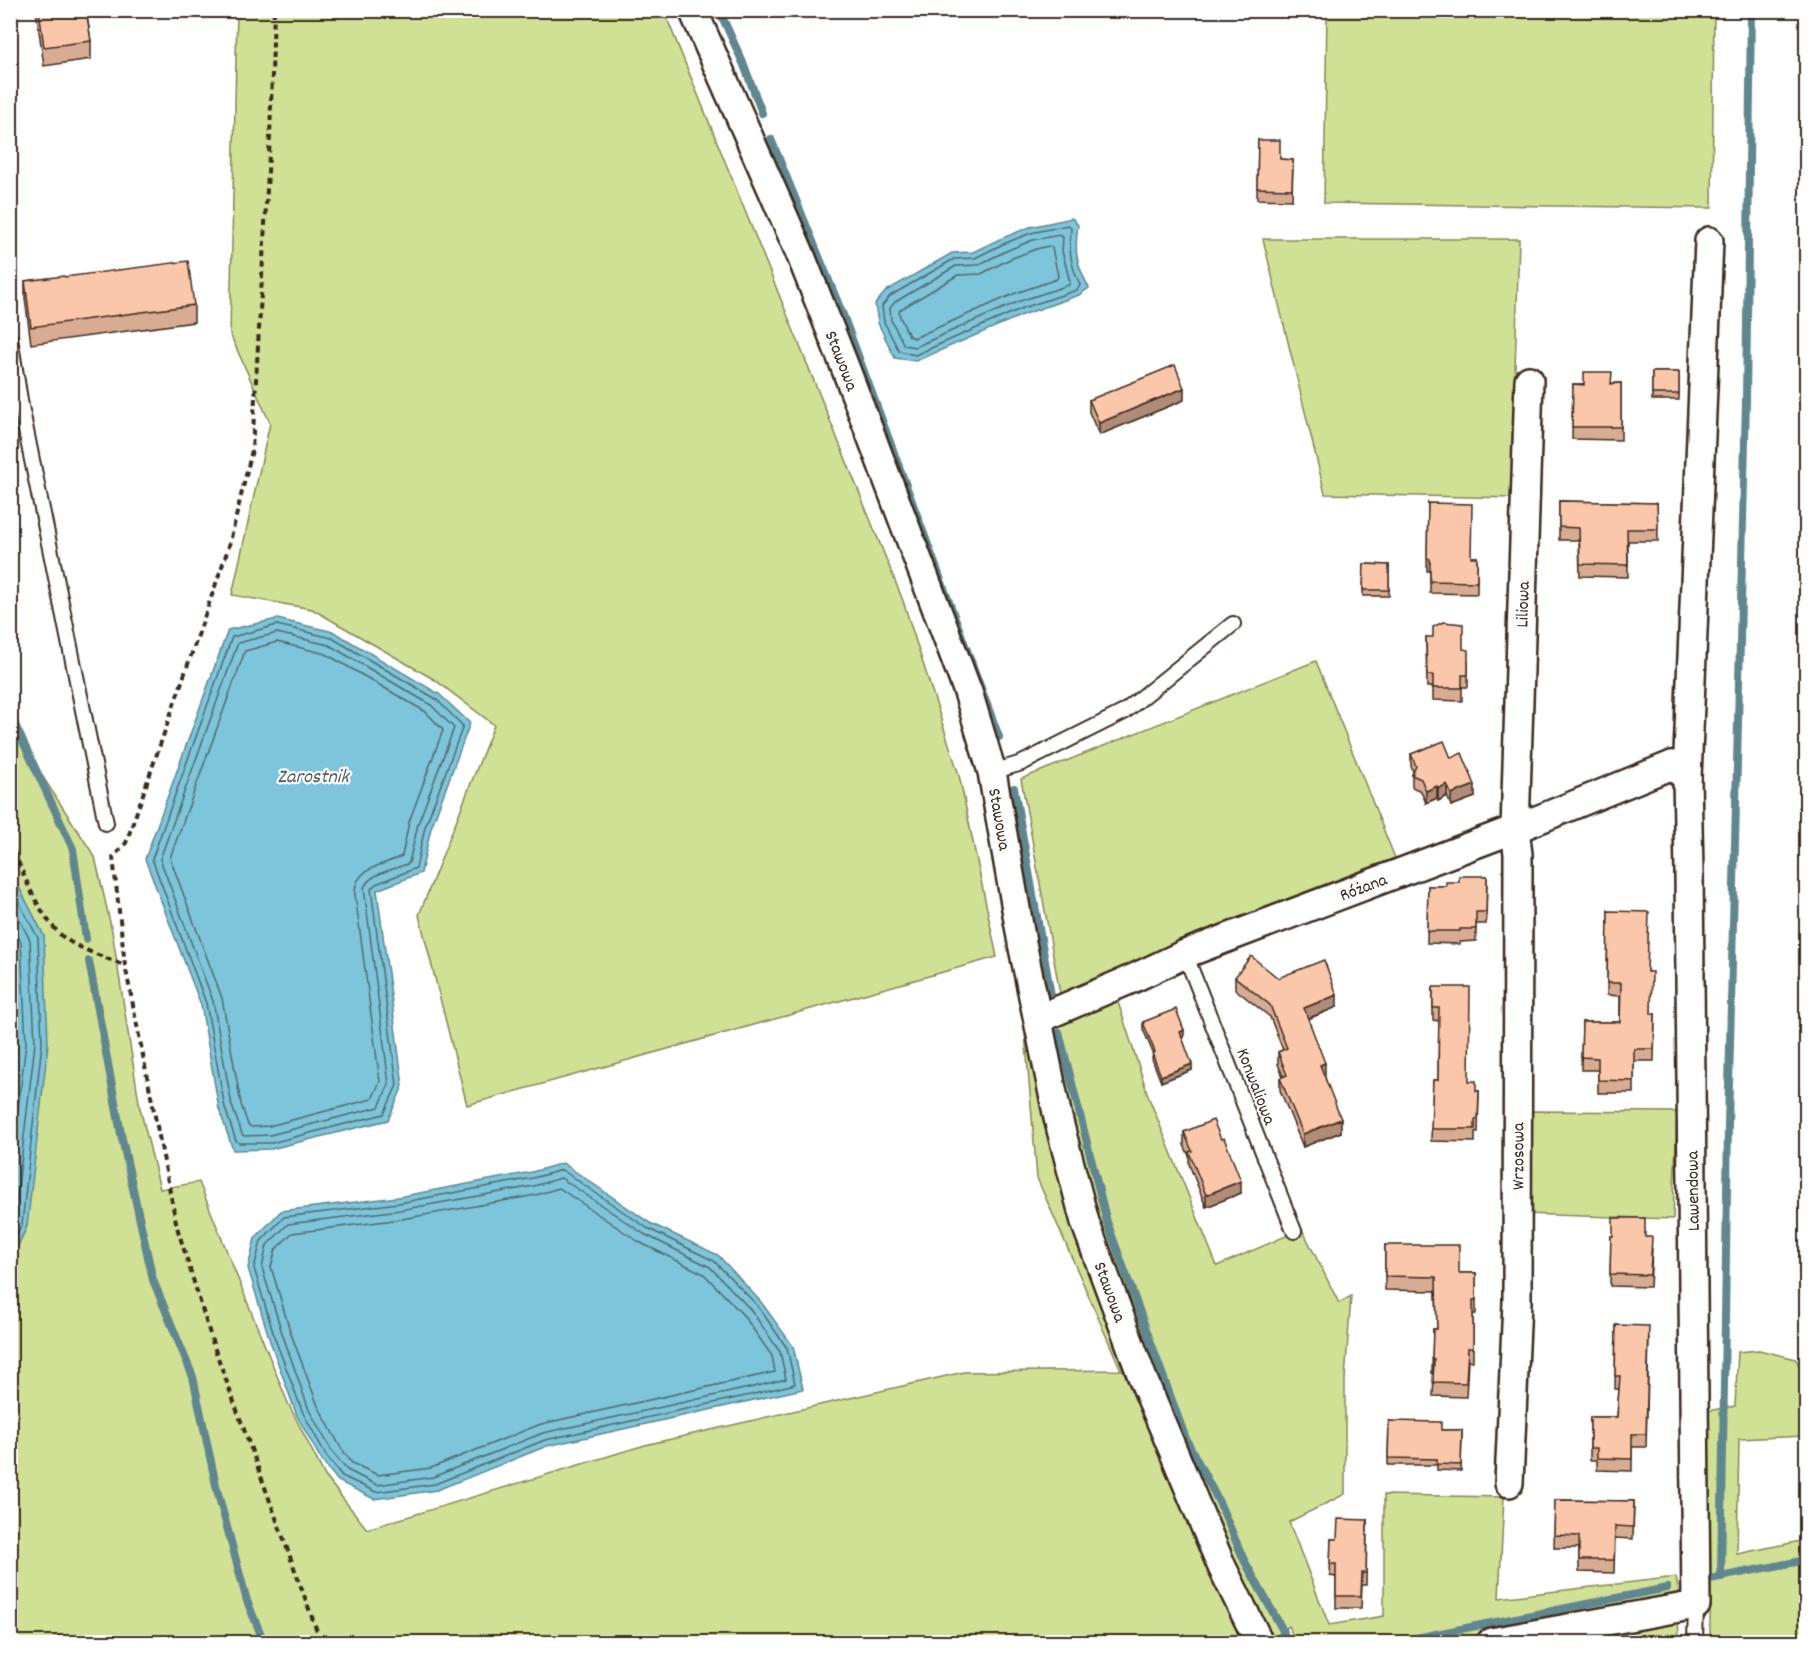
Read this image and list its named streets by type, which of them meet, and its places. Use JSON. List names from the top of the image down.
{
  "streets": {
    "street": [
      "Stawowa",
      "Liliowa",
      "Różana",
      "Wrzosowa",
      "Lawendowa"
    ],
    "lane": ["Konwaliowa"]
  },
  "crossings": [
    ["Stawowa", "Różana"],
    ["Liliowa", "Różana"],
    ["Liliowa", "Wrzosowa"],
    ["Różana", "Konwaliowa"],
    ["Różana", "Wrzosowa"],
    ["Różana", "Lawendowa"]
  ],
  "water": ["Zarostnik"]
}
